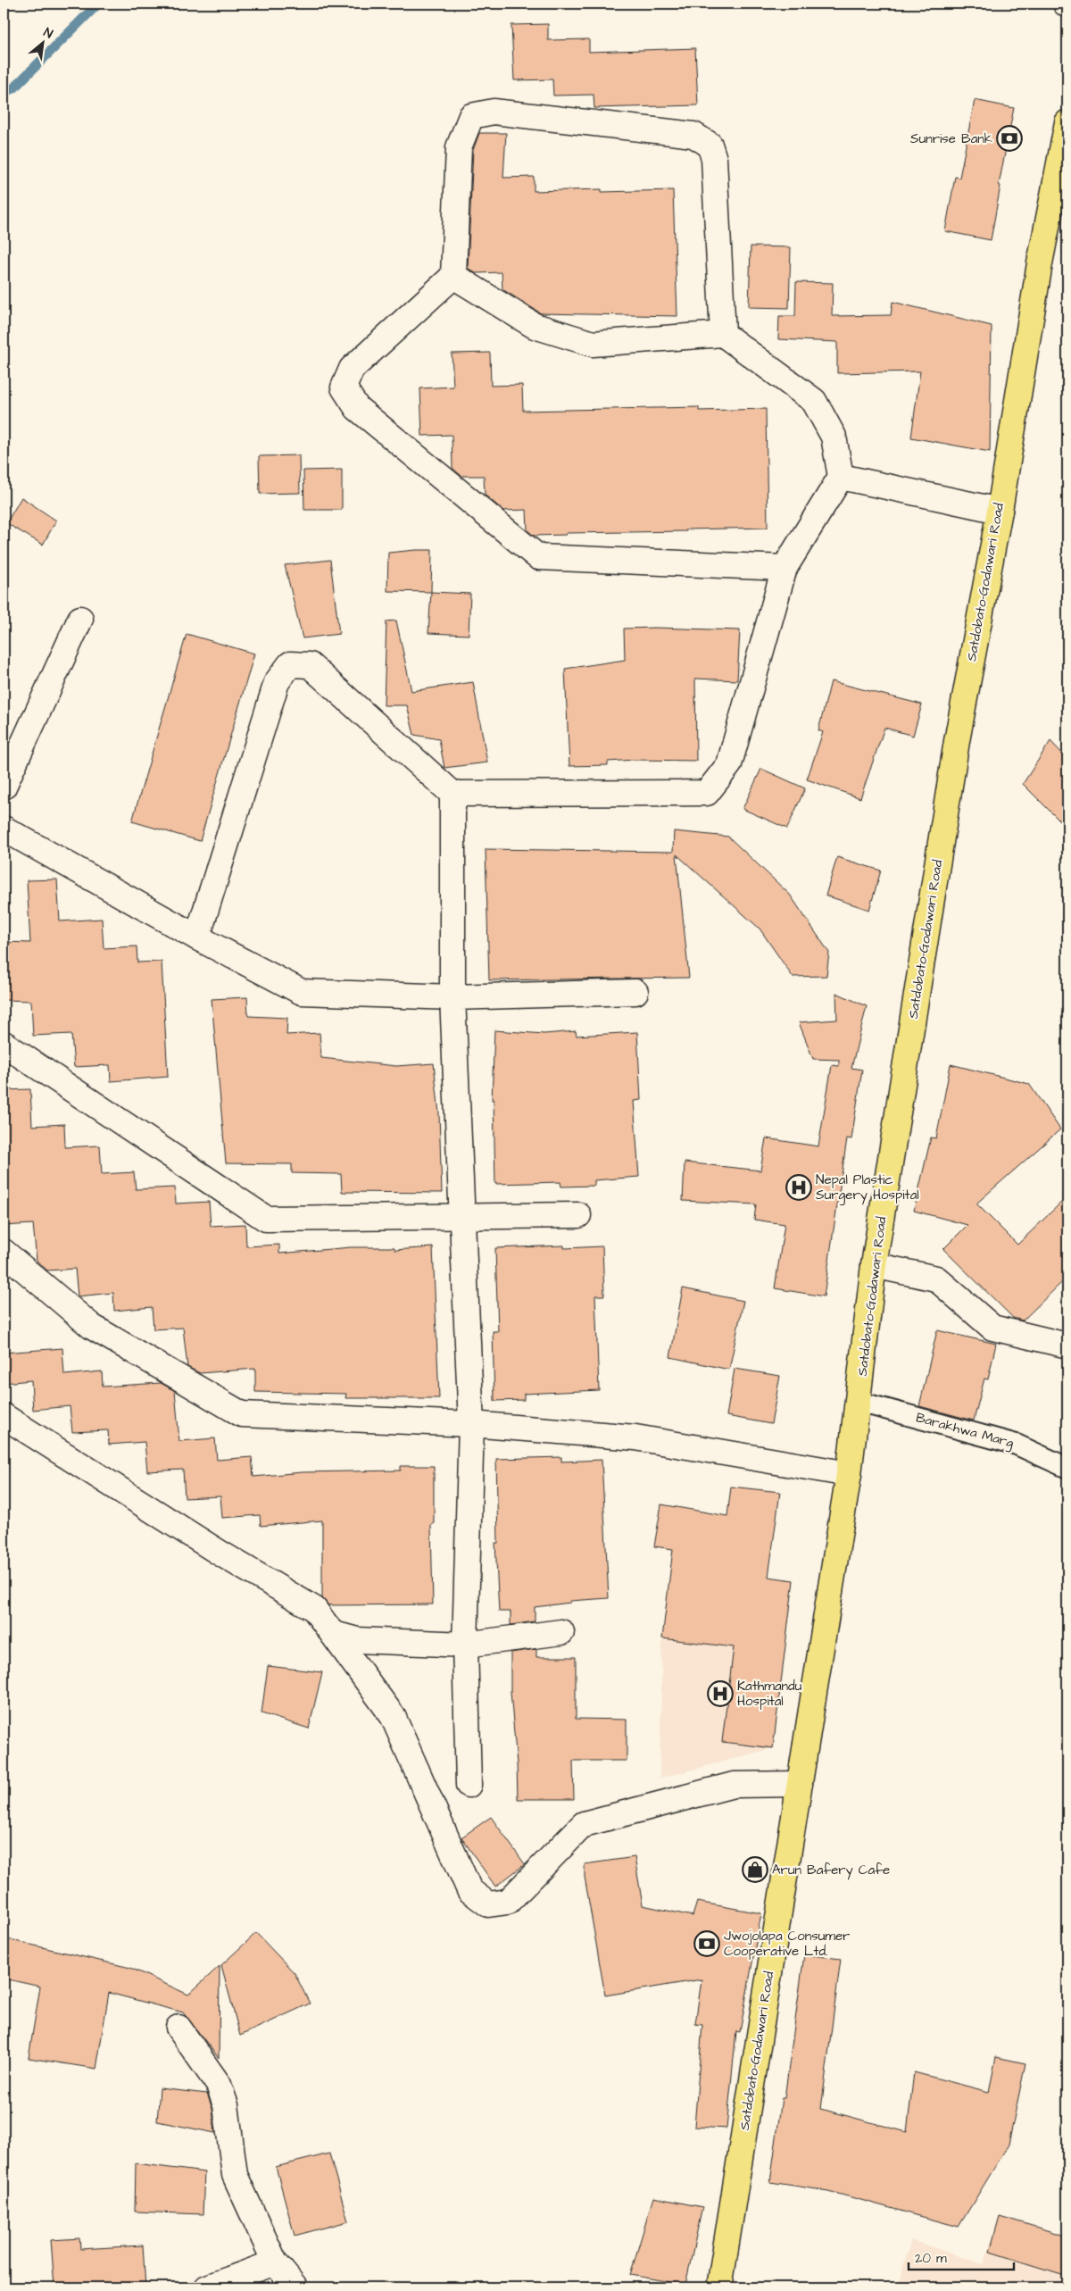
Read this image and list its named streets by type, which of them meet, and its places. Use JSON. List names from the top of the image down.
{
  "streets": {
    "main road": ["Satdobato-Godawari Road"],
    "lane": ["Barakhwa Marg"]
  },
  "crossings": [
    ["Satdobato-Godawari Road", "Barakhwa Marg"]
  ],
  "places": {
    "bank": ["Sunrise Bank", "Jwojolapa Consumer Cooperative Ltd."],
    "hospital": ["Nepal Plastic Surgery Hospital", "Kathmandu Hospital"],
    "shop": ["Arun Bafery Cafe"]
  },
  "scale_bar": "20 m",
  "north": "top right"
}
